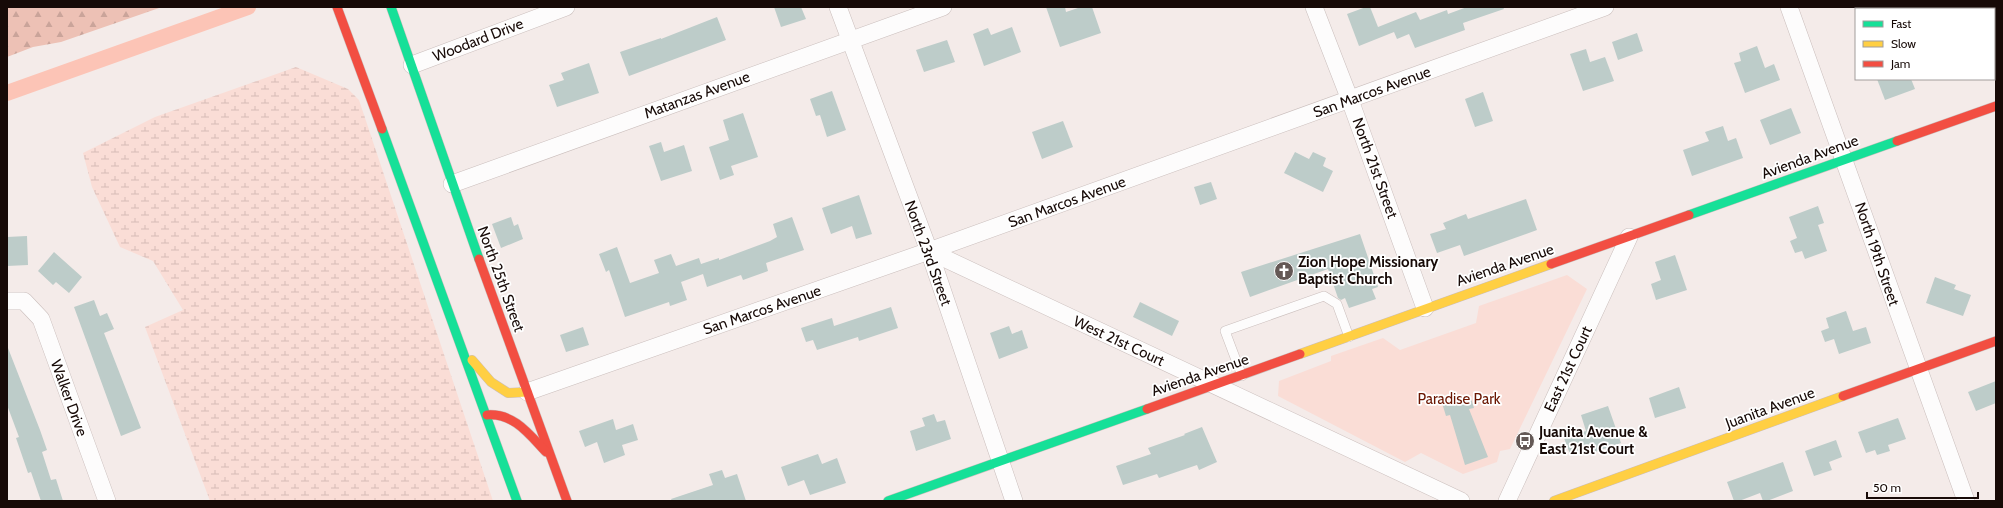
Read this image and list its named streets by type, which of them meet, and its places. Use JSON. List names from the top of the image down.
{
  "streets": {
    "street": [
      "Woodard Drive",
      "San Marcos Avenue",
      "Matanzas Avenue",
      "Avienda Avenue",
      "North 21st Street",
      "North 23rd Street",
      "North 19th Street",
      "North 25th Street",
      "West 21st Court",
      "East 21st Court",
      "Walker Drive",
      "Juanita Avenue"
    ]
  },
  "crossings": [
    ["Woodard Drive", "North 25th Street"],
    ["San Marcos Avenue", "North 21st Street"],
    ["San Marcos Avenue", "North 23rd Street"],
    ["San Marcos Avenue", "North 25th Street"],
    ["San Marcos Avenue", "West 21st Court"],
    ["Matanzas Avenue", "North 23rd Street"],
    ["Matanzas Avenue", "North 25th Street"],
    ["Avienda Avenue", "North 21st Street"],
    ["Avienda Avenue", "North 23rd Street"],
    ["Avienda Avenue", "North 19th Street"],
    ["Avienda Avenue", "West 21st Court"],
    ["Avienda Avenue", "East 21st Court"],
    ["North 23rd Street", "West 21st Court"],
    ["North 19th Street", "Juanita Avenue"]
  ],
  "parks": ["Paradise Park"],
  "places": {
    "church": ["Zion Hope Missionary Baptist Church"],
    "bus stop": ["Juanita Avenue & East 21st Court"]
  },
  "legend": ["Fast", "Slow", "Jam"],
  "scale_bar": "50 m"
}
